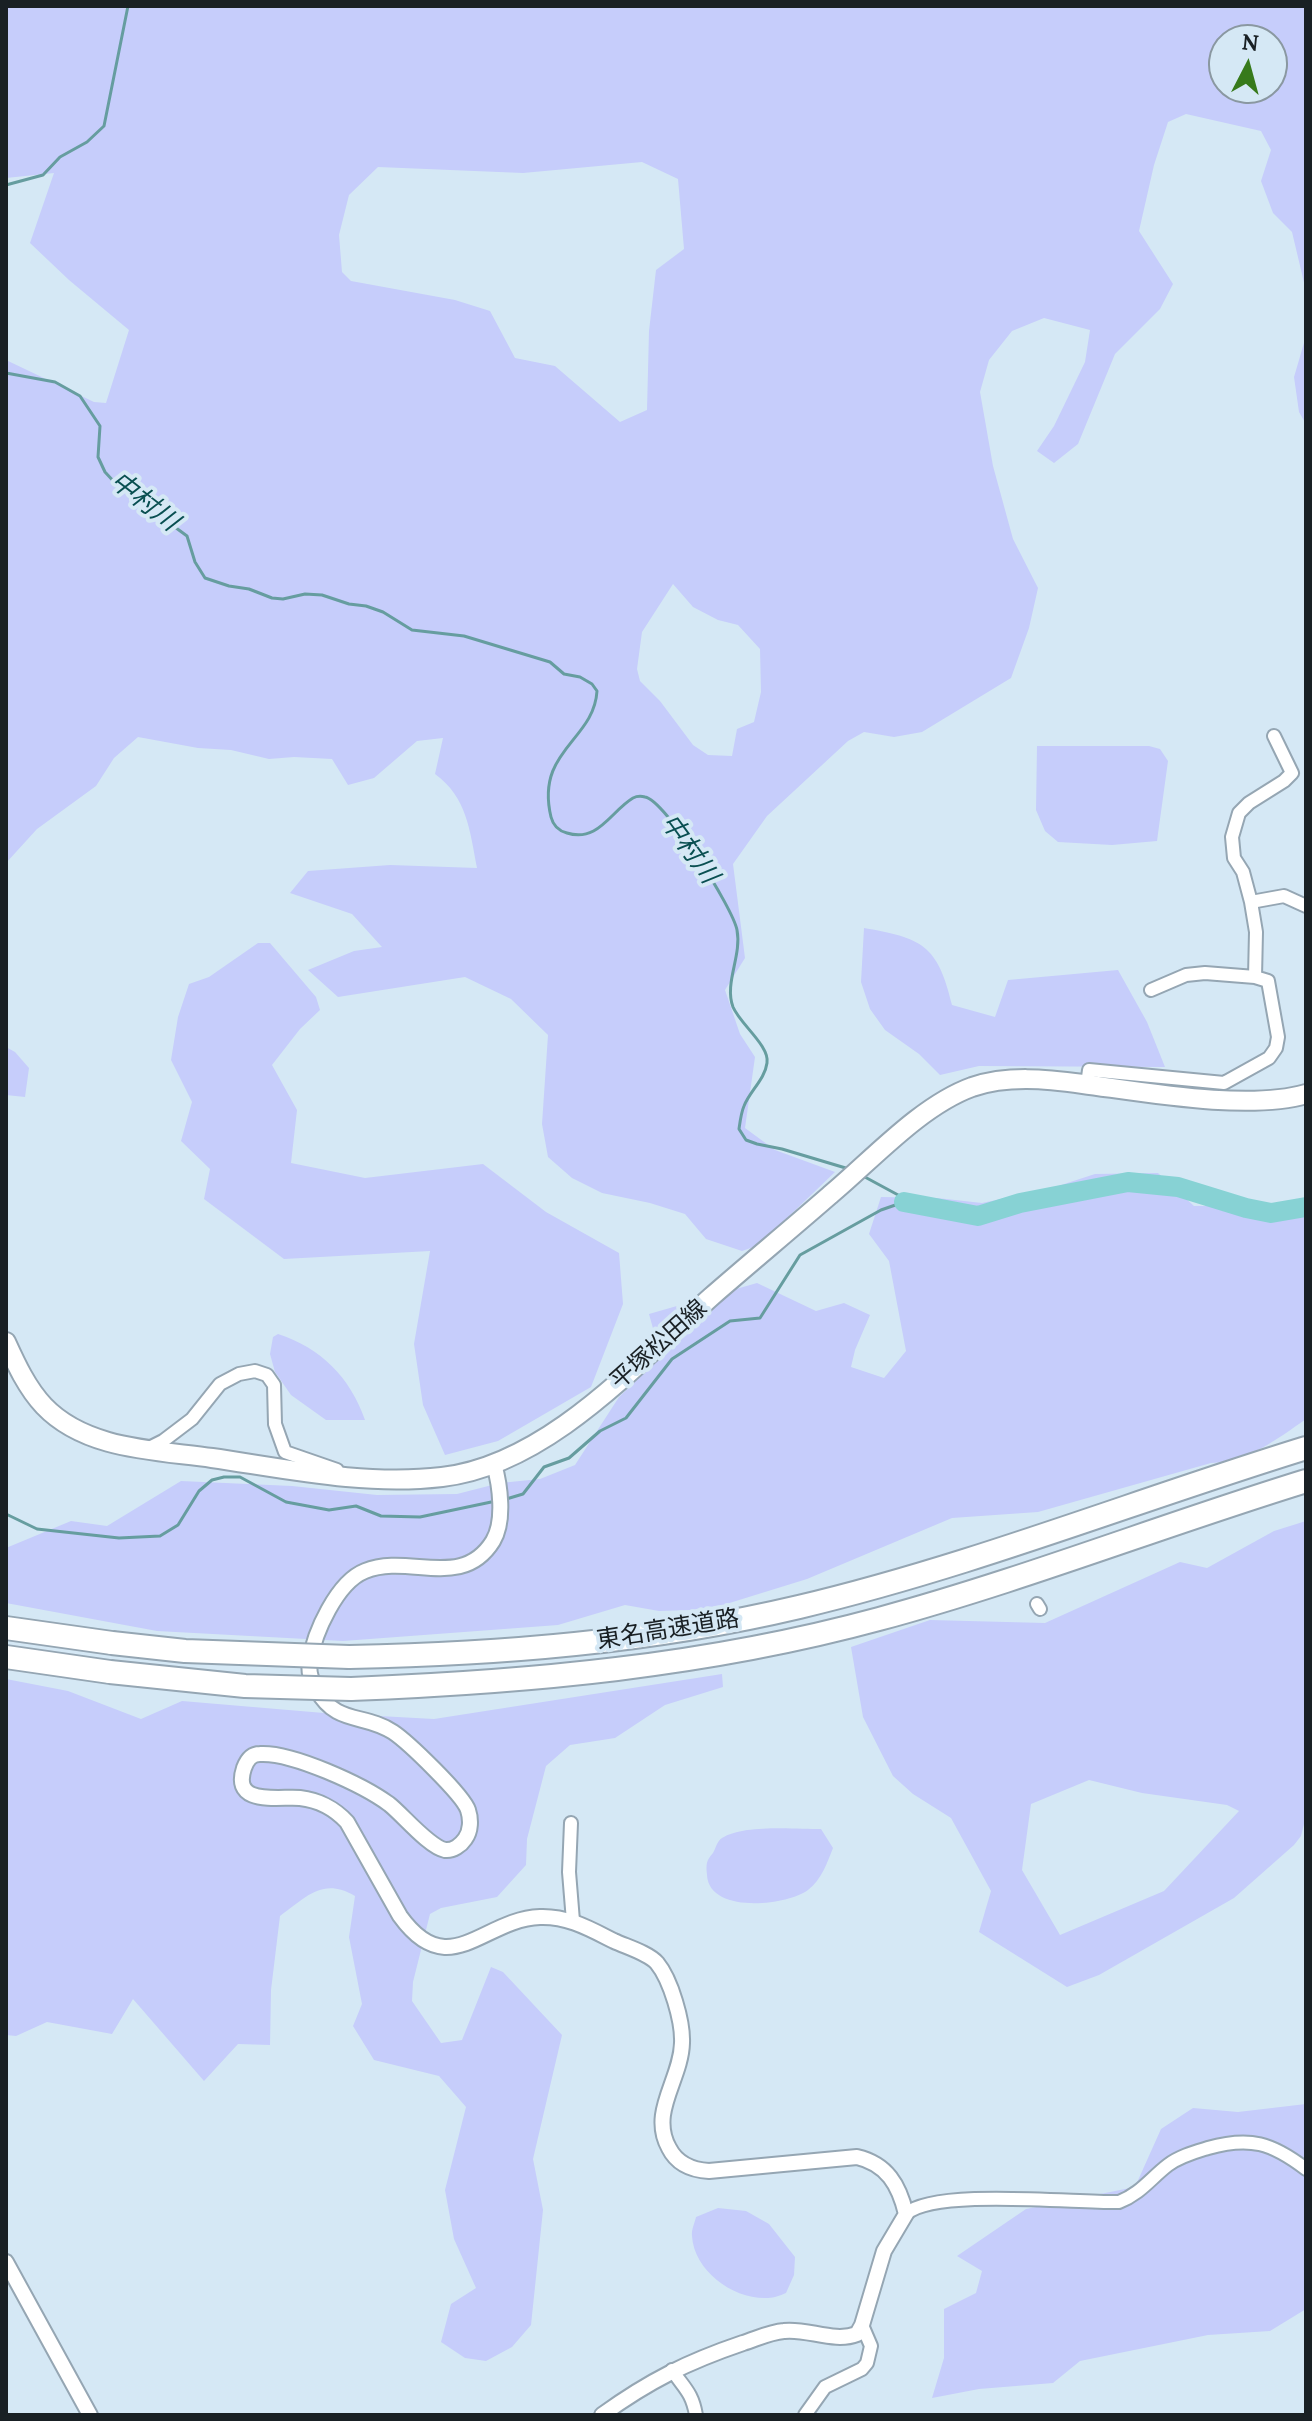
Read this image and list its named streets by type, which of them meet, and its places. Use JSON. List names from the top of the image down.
{
  "streets": {
    "highway": ["東名高速道路"],
    "main road": ["平塚松田線"]
  },
  "water": ["中村川"],
  "north": "top"
}
